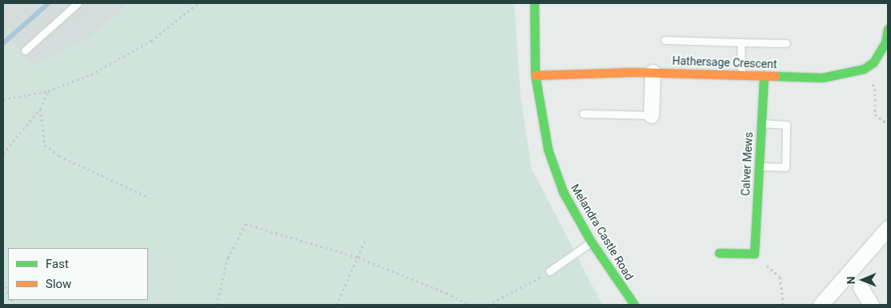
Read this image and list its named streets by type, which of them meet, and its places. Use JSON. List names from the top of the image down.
{
  "streets": {
    "street": ["Hathersage Crescent", "Calver Mews", "Melandra Castle Road"]
  },
  "crossings": [
    ["Hathersage Crescent", "Calver Mews"],
    ["Hathersage Crescent", "Melandra Castle Road"]
  ],
  "legend": ["Fast", "Slow"],
  "north": "left"
}
